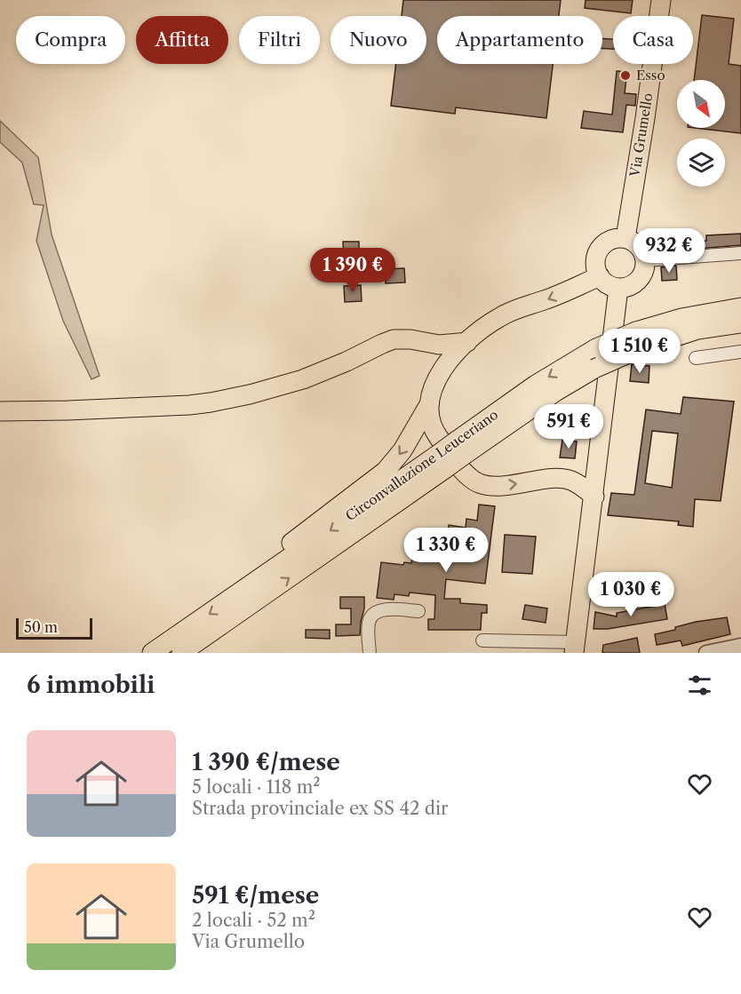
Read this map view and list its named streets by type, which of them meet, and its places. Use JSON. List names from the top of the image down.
{
  "streets": {
    "main road": ["Via Grumello", "Circonvallazione Leuceriano"]
  },
  "places": ["Esso"],
  "scale_bar": "50 m",
  "north": "bottom right",
  "page": {
    "chip": [
      "Compra",
      "Affitta",
      "Filtri",
      "Nuovo",
      "Appartamento",
      "Casa"
    ],
    "price": [
      "932 €",
      "1 390 €",
      "1 510 €",
      "591 €",
      "1 330 €",
      "1 030 €"
    ],
    "scale": "50 m",
    "heading": "6 immobili",
    "list": [
      {
        "name": "1 390 €/mese",
        "note": "5 locali · 118 m² · Strada provinciale ex SS 42 dir"
      },
      {
        "name": "591 €/mese",
        "note": "2 locali · 52 m² · Via Grumello"
      }
    ]
  }
}
